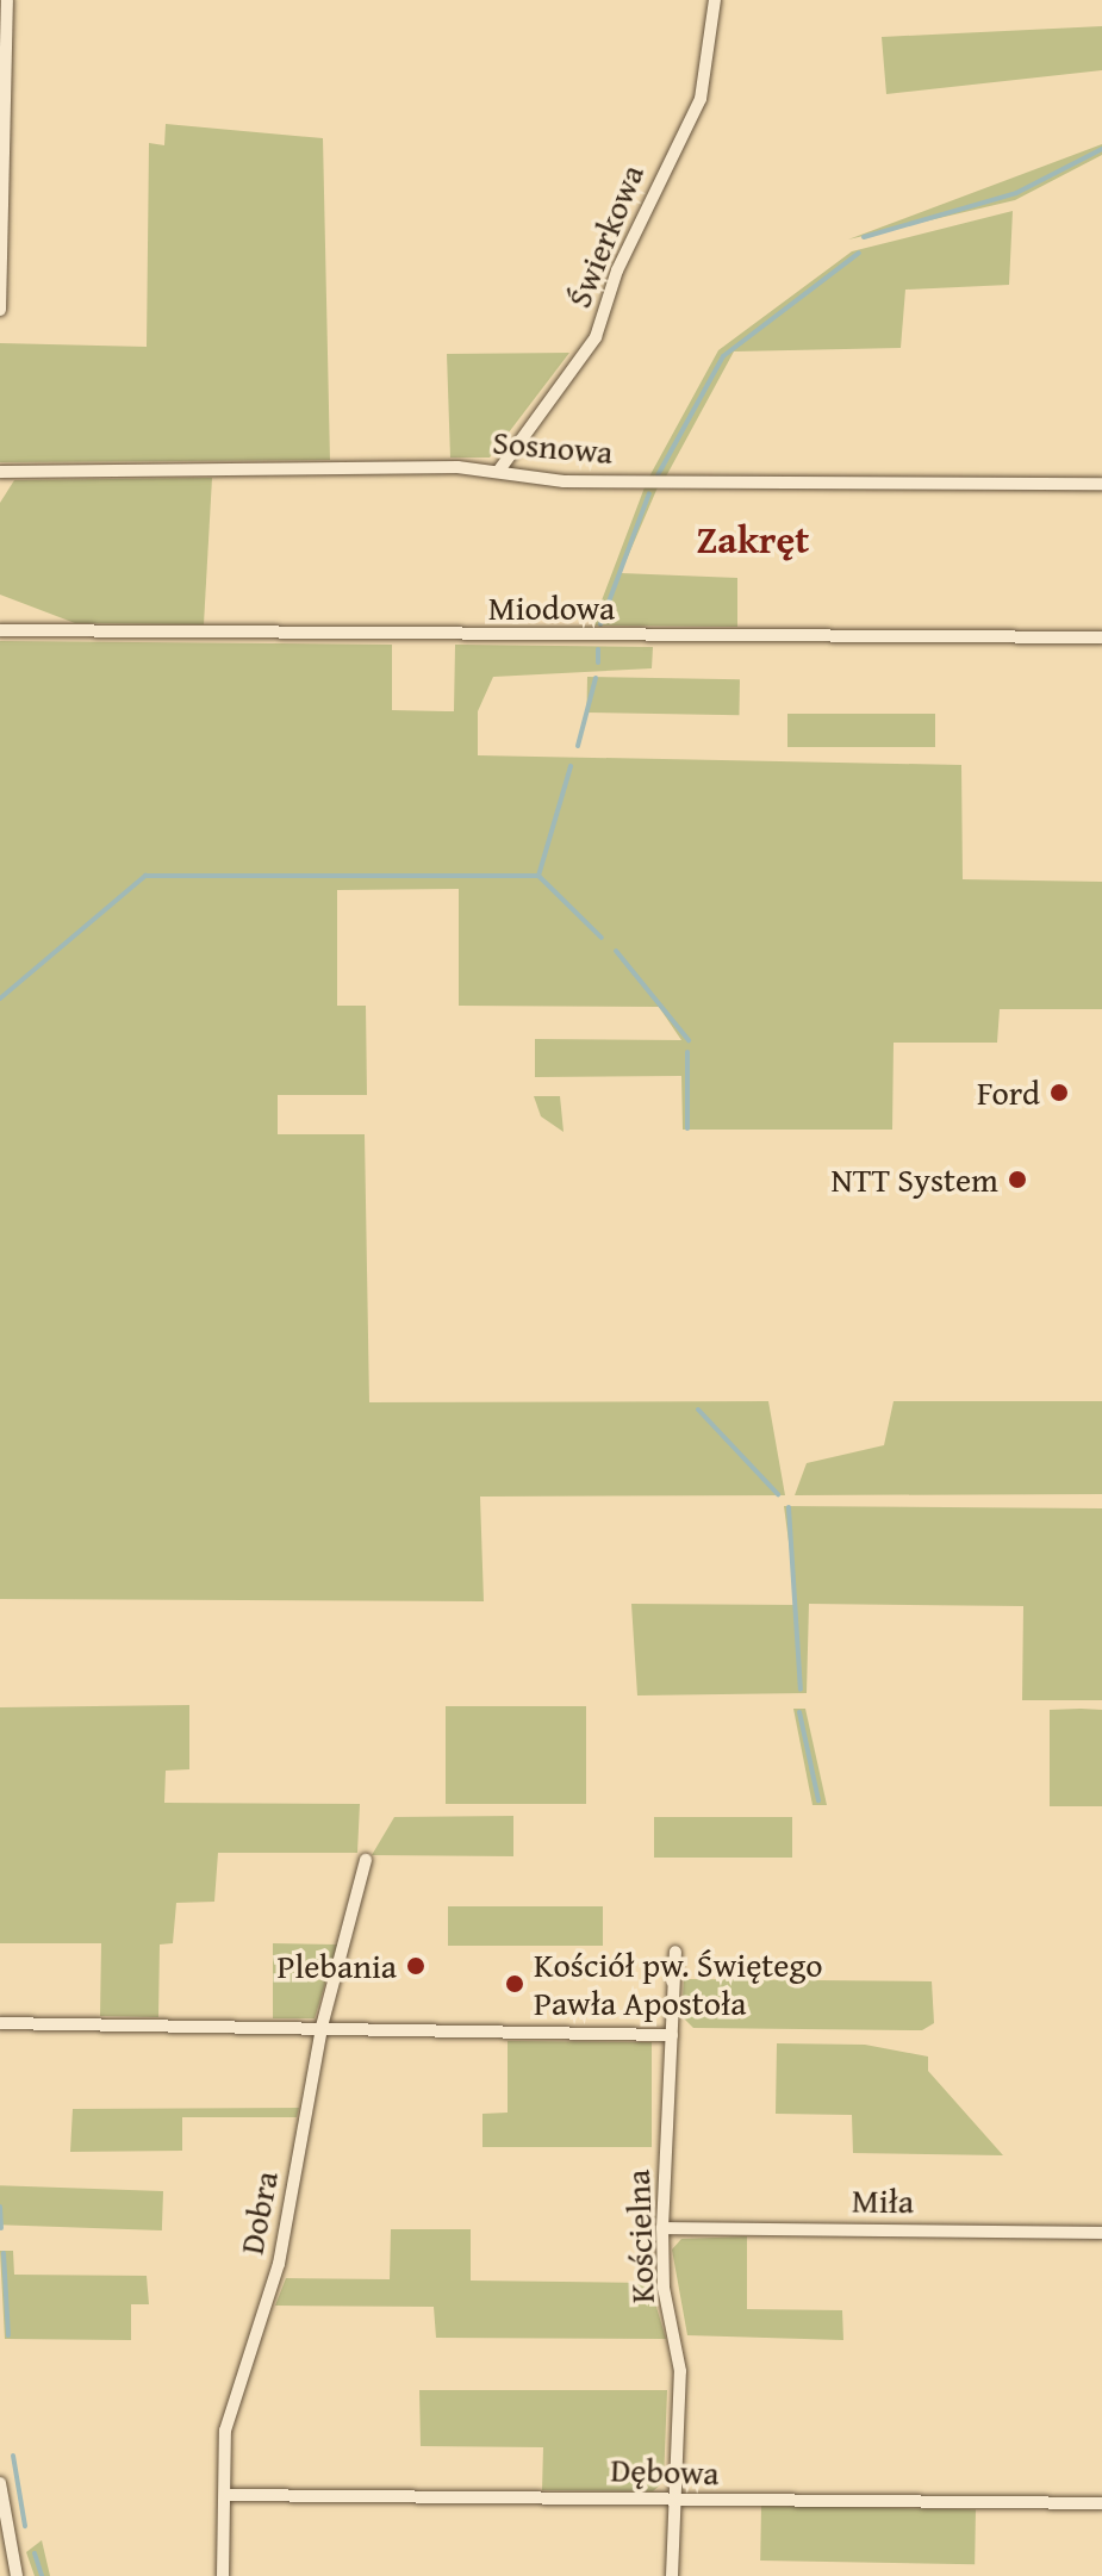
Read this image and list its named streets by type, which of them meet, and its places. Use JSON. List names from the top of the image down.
{
  "streets": {
    "street": [
      "Świerkowa",
      "Sosnowa",
      "Miodowa",
      "Miła",
      "Dobra",
      "Kościelna",
      "Dębowa"
    ]
  },
  "crossings": [
    ["Świerkowa", "Sosnowa"],
    ["Miła", "Kościelna"],
    ["Dobra", "Dębowa"],
    ["Kościelna", "Dębowa"]
  ],
  "districts": ["Zakręt"],
  "places": [
    "Ford",
    "NTT System",
    "Plebania",
    "Kościół pw. Świętego Pawła Apostoła"
  ]
}
